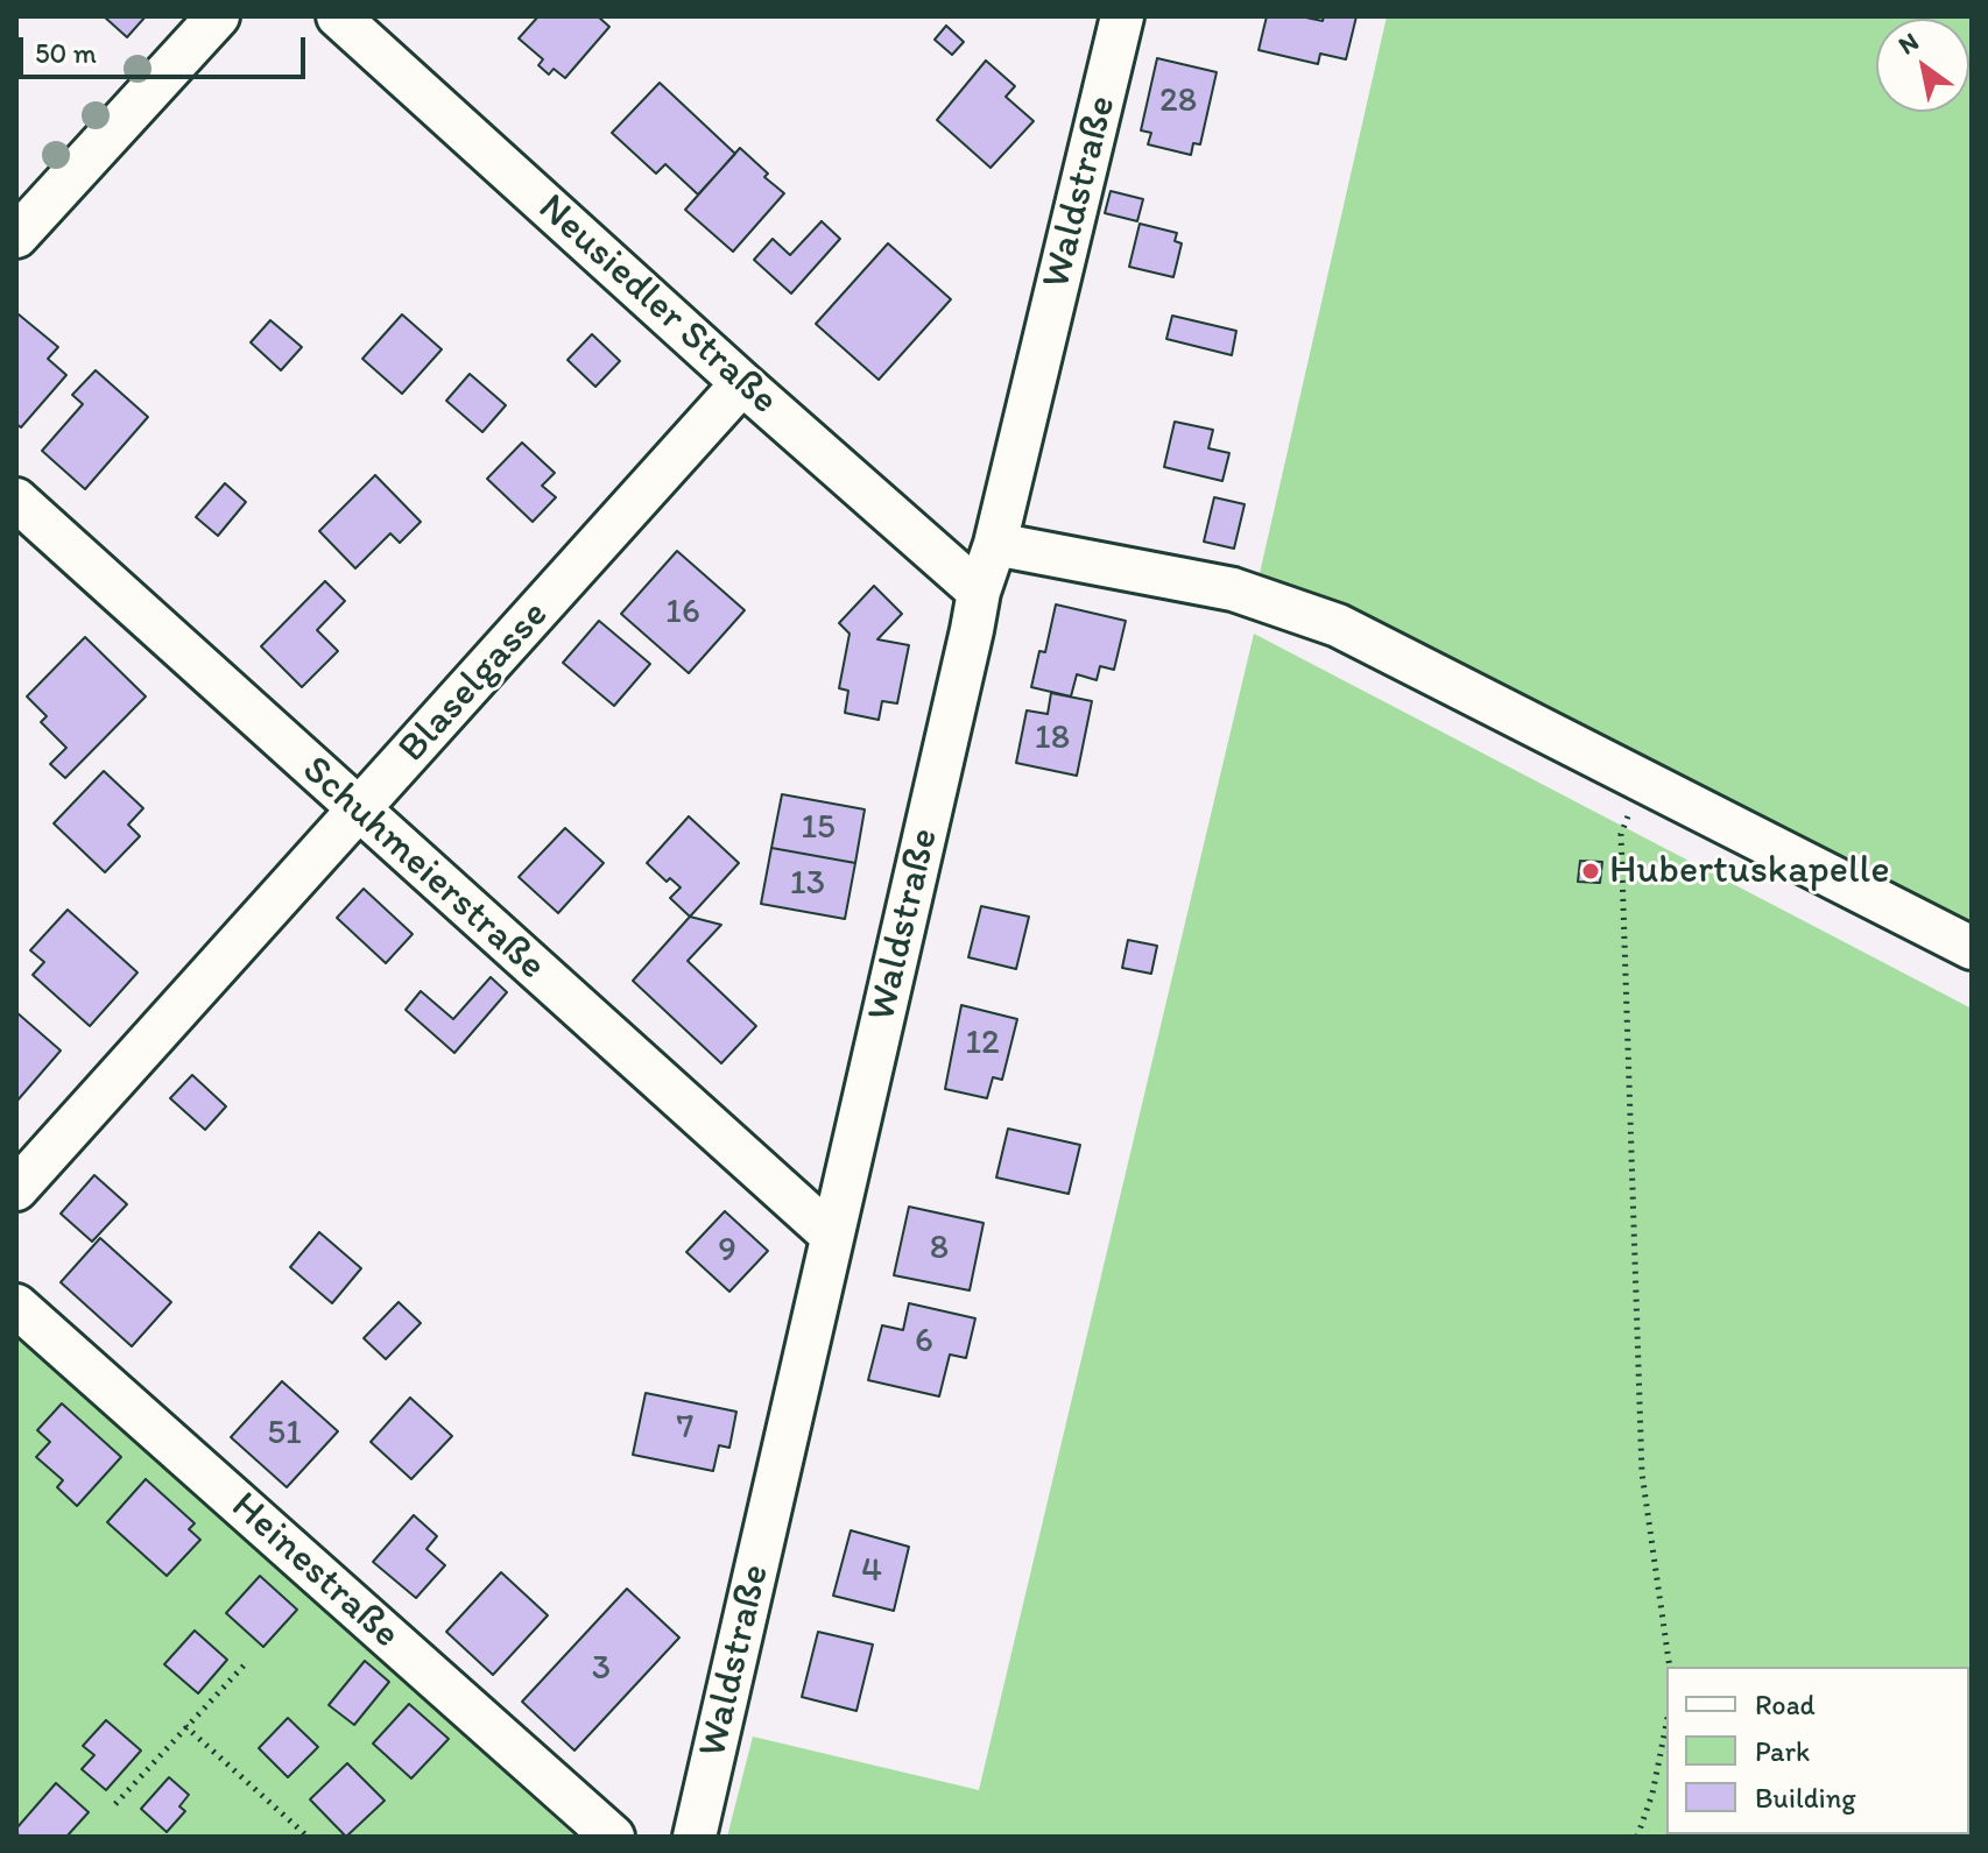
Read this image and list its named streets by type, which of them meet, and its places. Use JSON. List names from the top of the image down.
{
  "streets": {
    "street": [
      "Waldstraße",
      "Neusiedler Straße",
      "Blaselgasse",
      "Schuhmeierstraße",
      "Heinestraße"
    ]
  },
  "crossings": [
    ["Waldstraße", "Neusiedler Straße"],
    ["Waldstraße", "Schuhmeierstraße"],
    ["Neusiedler Straße", "Blaselgasse"],
    ["Blaselgasse", "Schuhmeierstraße"]
  ],
  "places": ["Hubertuskapelle"],
  "house_numbers": [
    "28",
    "16",
    "18",
    "15",
    "13",
    "12",
    "8",
    "9",
    "6",
    "7",
    "51",
    "4",
    "3"
  ],
  "legend": ["Road", "Park", "Building"],
  "scale_bar": "50 m",
  "north": "top left"
}
